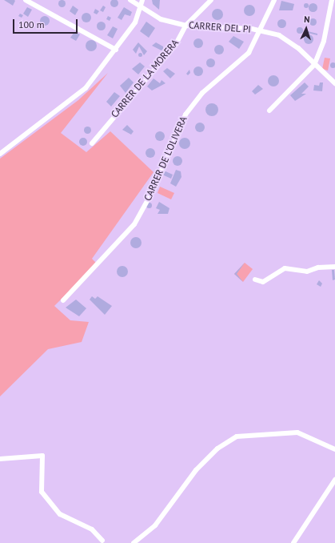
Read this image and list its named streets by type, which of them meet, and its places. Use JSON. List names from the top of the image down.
{
  "streets": {
    "street": ["CARRER DEL PI", "CARRER DE LA MORERA", "CARRER DE L'OLIVERA"]
  },
  "crossings": [
    ["CARRER DEL PI", "CARRER DE LA MORERA"],
    ["CARRER DEL PI", "CARRER DE L'OLIVERA"]
  ],
  "scale_bar": "100 m",
  "north": "top"
}
